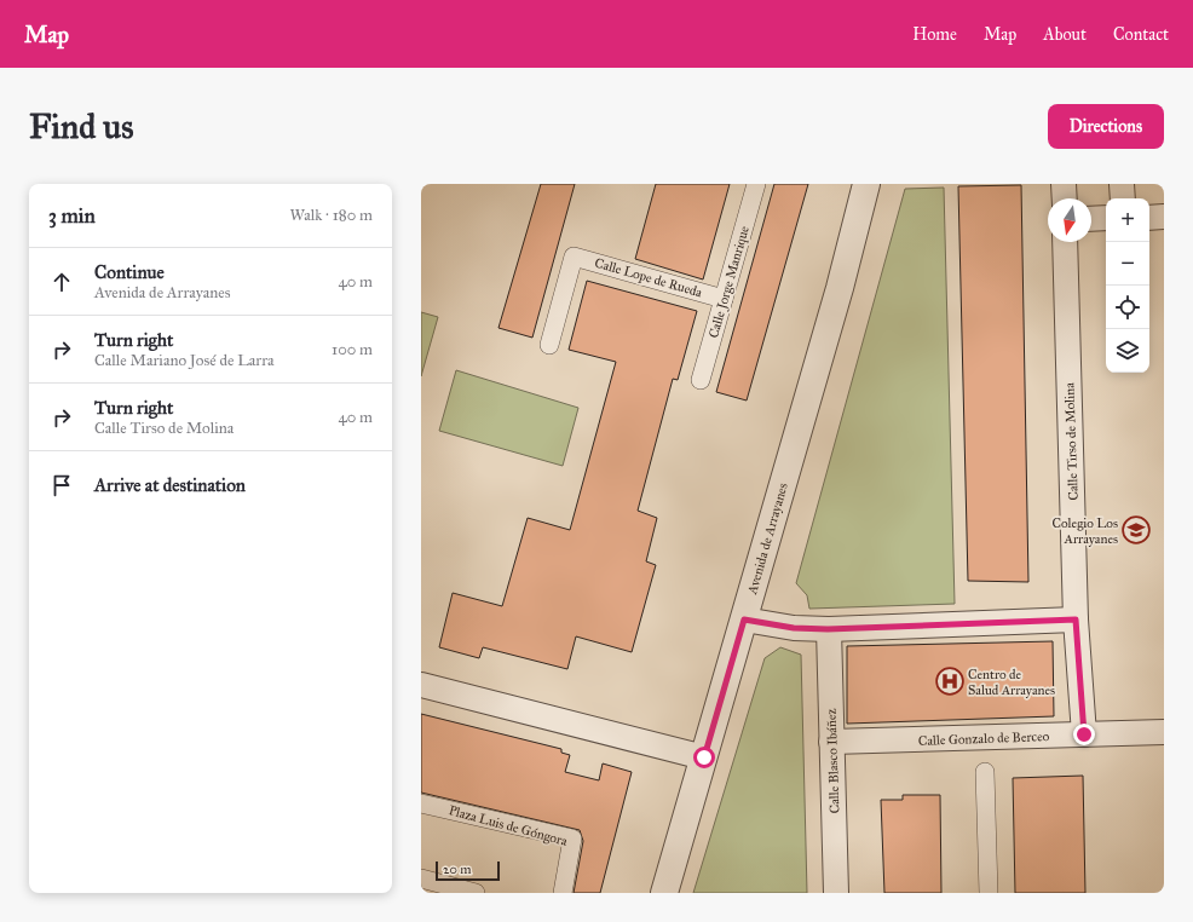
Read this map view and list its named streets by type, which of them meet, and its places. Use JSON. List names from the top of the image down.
{
  "streets": {
    "street": [
      "Calle Lope de Rueda",
      "Calle Jorge Manrique",
      "Calle Tirso de Molina",
      "Avenida de Arrayanes",
      "Calle Gonzalo de Berceo",
      "Calle Blasco Ibáñez",
      "Plaza Luis de Góngora"
    ]
  },
  "crossings": [
    ["Calle Lope de Rueda", "Calle Jorge Manrique"],
    ["Calle Tirso de Molina", "Calle Gonzalo de Berceo"],
    ["Calle Gonzalo de Berceo", "Calle Blasco Ibáñez"]
  ],
  "places": {
    "school or university": ["Colegio Los Arrayanes"],
    "hospital": ["Centro de Salud Arrayanes"]
  },
  "scale_bar": "20 m",
  "north": "bottom",
  "page": {
    "header": "Map",
    "nav": [
      "Home",
      "Map",
      "About",
      "Contact"
    ],
    "buttons": "Directions",
    "title": "Find us",
    "heading": ["3 min", "Walk · 180 m"],
    "map_buttons": ["+", "−"],
    "list": [
      ["Continue", "Avenida de Arrayanes", "40 m"],
      ["Turn right", "Calle Mariano José de Larra", "100 m"],
      ["Turn right", "Calle Tirso de Molina", "40 m"],
      "Arrive at destination"
    ],
    "scale": "20 m"
  }
}
